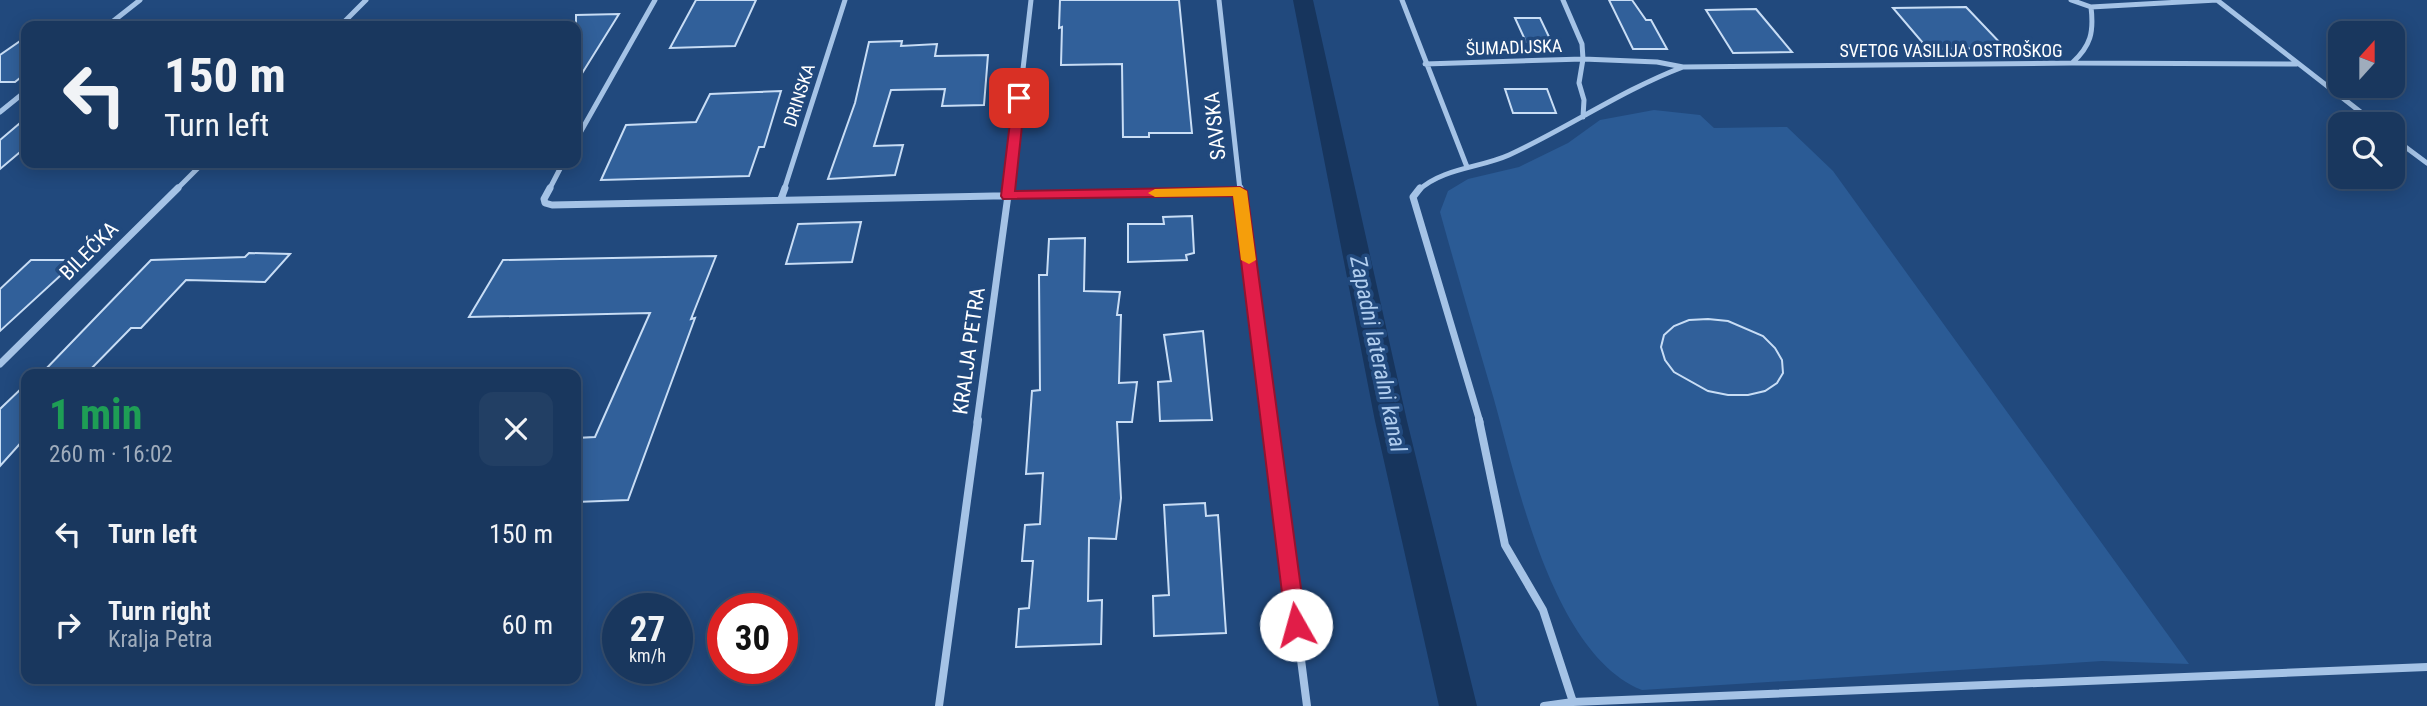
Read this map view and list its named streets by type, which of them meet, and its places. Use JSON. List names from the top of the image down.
{
  "streets": {
    "street": [
      "ŠUMADIJSKA",
      "SVETOG VASILIJA OSTROŠKOG",
      "DRINSKA",
      "SAVSKA",
      "BILEĆKA",
      "KRALJA PETRA"
    ]
  },
  "water": ["Zapadni lateralni kanal"],
  "north": "top",
  "page": {
    "turn": ["150 m", "Turn left"],
    "heading": ["1 min", "260 m · 16:02"],
    "list": [
      {
        "name": "Turn left",
        "value": "150 m"
      },
      {
        "name": "Turn right",
        "note": "Kralja Petra",
        "value": "60 m"
      }
    ],
    "speed": "27 km/h",
    "limit": "30"
  }
}
